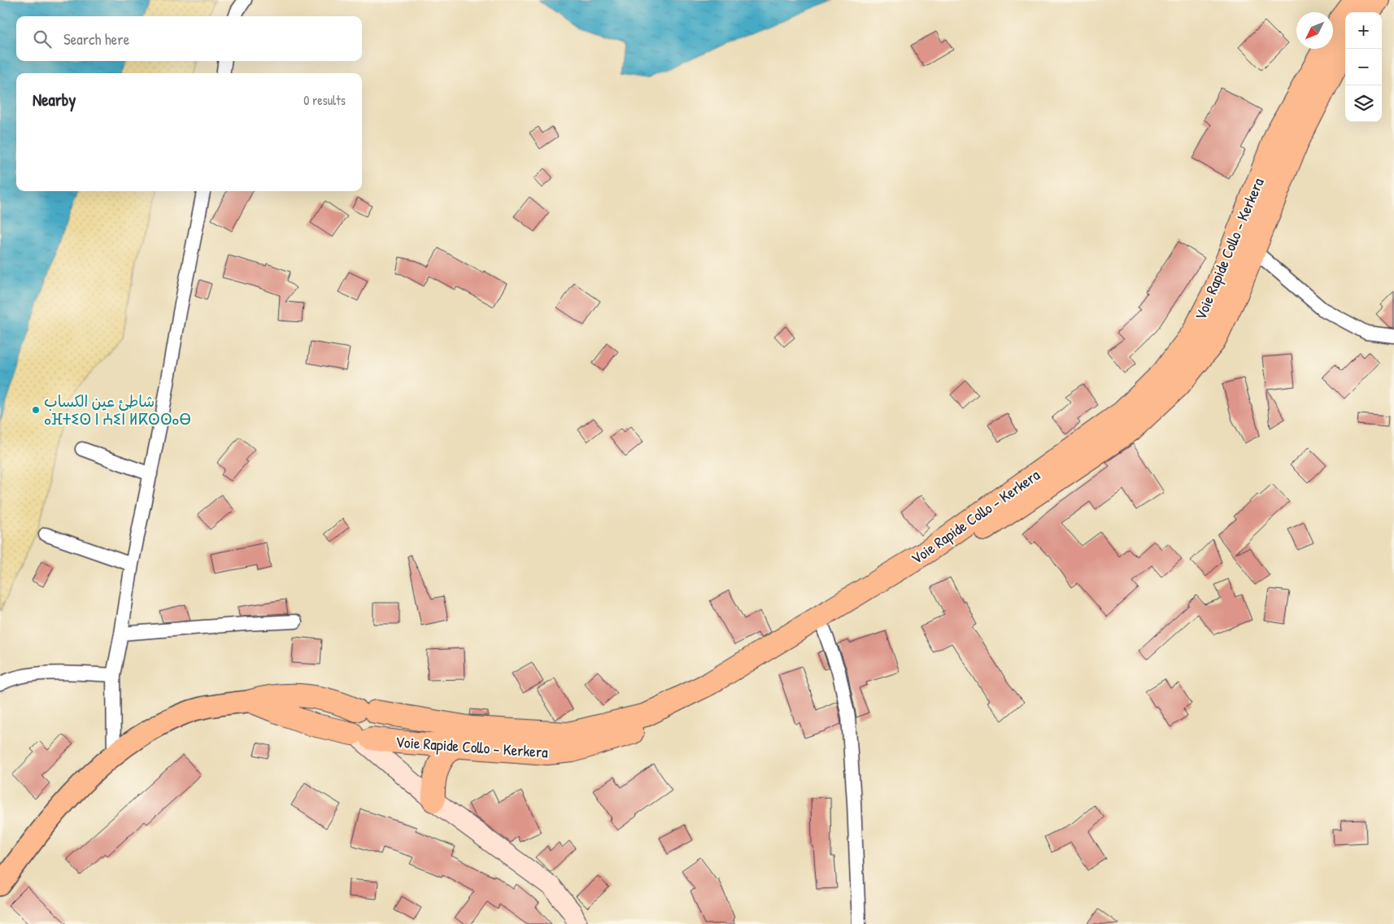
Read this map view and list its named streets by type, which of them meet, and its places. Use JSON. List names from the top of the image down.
{
  "streets": {
    "highway": ["Voie Rapide Collo - Kerkera"]
  },
  "places": ["شاطئ عين الكساب ⴰⴼⵜⵉⵙ ⵏ ⵄⵉⵏ ⵍⴽⵙⵙⴰⴱ"],
  "north": "bottom left",
  "page": {
    "map_buttons": ["+", "−"],
    "search": "Search here",
    "heading": ["Nearby", "0 results"]
  }
}
